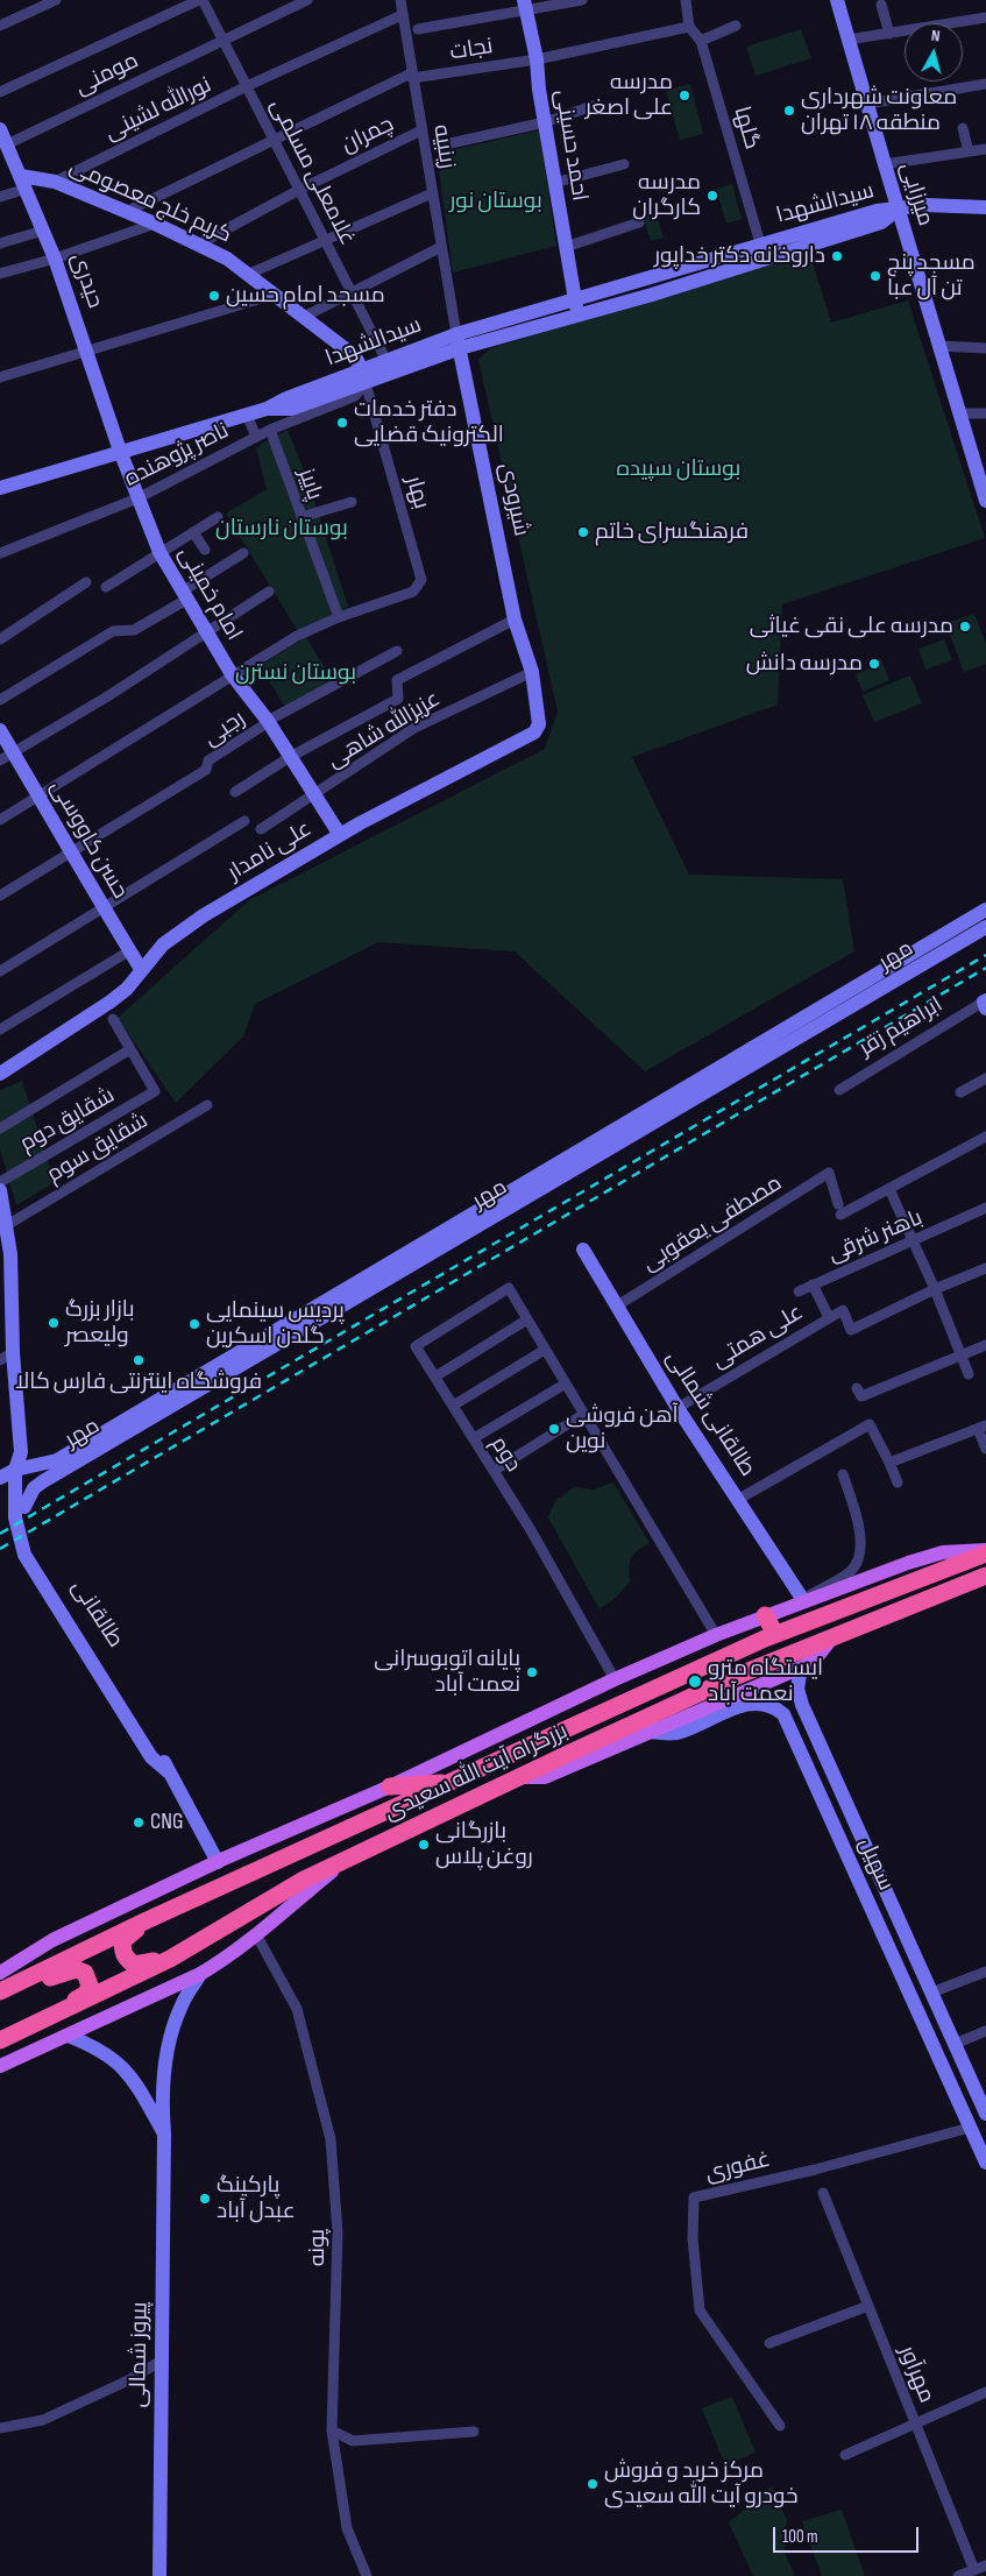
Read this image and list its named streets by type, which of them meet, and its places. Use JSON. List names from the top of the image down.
{
  "streets": {
    "highway": ["بزرگراه آیت الله سعیدی"],
    "street": [
      "نجات",
      "مومنی",
      "نورالله لشینی",
      "گلها",
      "چمران",
      "احمد حسینی",
      "زینبیه",
      "غلامعلی مسلمی",
      "میرزایی",
      "کریم خلج معصومی",
      "سیدالشهدا",
      "حیدری",
      "ناصر پژوهنده",
      "پاییز",
      "بهار",
      "شیرودی",
      "امام خمینی",
      "رجبی",
      "عزیزالله شاهی",
      "حسن کاووسی",
      "علی نامدار",
      "مهر",
      "ابراهیم زقر",
      "شقایق دوم",
      "شقایق سوم",
      "مصطفی یعقوبی",
      "باهنر شرقی",
      "علی همتی",
      "طالقانی شمالی",
      "دوم",
      "طالقانی",
      "سهیل",
      "غفوری",
      "پونه",
      "پیروز شمالی",
      "مهرآور"
    ]
  },
  "crossings": [
    ["نجات", "گلها"],
    ["نجات", "احمد حسینی"],
    ["نجات", "زینبیه"],
    ["نجات", "غلامعلی مسلمی"],
    ["نجات", "کریم خلج معصومی"],
    ["مومنی", "غلامعلی مسلمی"],
    ["مومنی", "حیدری"],
    ["نورالله لشینی", "زینبیه"],
    ["نورالله لشینی", "غلامعلی مسلمی"],
    ["نورالله لشینی", "کریم خلج معصومی"],
    ["گلها", "سیدالشهدا"],
    ["چمران", "زینبیه"],
    ["چمران", "غلامعلی مسلمی"],
    ["چمران", "کریم خلج معصومی"],
    ["احمد حسینی", "سیدالشهدا"],
    ["زینبیه", "سیدالشهدا"],
    ["زینبیه", "شیرودی"],
    ["غلامعلی مسلمی", "سیدالشهدا"],
    ["میرزایی", "سیدالشهدا"],
    ["کریم خلج معصومی", "سیدالشهدا"],
    ["کریم خلج معصومی", "حیدری"],
    ["کریم خلج معصومی", "ناصر پژوهنده"],
    ["کریم خلج معصومی", "بهار"],
    ["سیدالشهدا", "حیدری"],
    ["سیدالشهدا", "ناصر پژوهنده"],
    ["سیدالشهدا", "بهار"],
    ["سیدالشهدا", "شیرودی"],
    ["سیدالشهدا", "امام خمینی"],
    ["حیدری", "امام خمینی"],
    ["ناصر پژوهنده", "پاییز"],
    ["ناصر پژوهنده", "بهار"],
    ["ناصر پژوهنده", "امام خمینی"],
    ["پاییز", "بهار"],
    ["شیرودی", "عزیزالله شاهی"],
    ["شیرودی", "علی نامدار"],
    ["امام خمینی", "رجبی"],
    ["امام خمینی", "عزیزالله شاهی"],
    ["امام خمینی", "علی نامدار"],
    ["رجبی", "حسن کاووسی"],
    ["عزیزالله شاهی", "علی نامدار"],
    ["حسن کاووسی", "علی نامدار"],
    ["مهر", "طالقانی"],
    ["مصطفی یعقوبی", "طالقانی شمالی"],
    ["باهنر شرقی", "علی همتی"],
    ["علی همتی", "طالقانی شمالی"],
    ["سهیل", "غفوری"]
  ],
  "parks": [
    "بوستان نور",
    "بوستان سپیده",
    "بوستان نارستان",
    "بوستان نسترن"
  ],
  "places": [
    "مدرسه علی اصغر",
    "معاونت شهرداری منطقه ۱۸ تهران",
    "مدرسه کارگران",
    "داروخانه دکتر خداپور",
    "مسجد پنج تن آل عبا",
    "مسجد امام حسین",
    "دفتر خدمات الکترونیک قضایی",
    "فرهنگسرای خاتم",
    "مدرسه علی نقی غیاثی",
    "مدرسه دانش",
    "بازار بزرگ ولیعصر",
    "پردیس سینمایی گلدن اسکرین",
    "فروشگاه اینترنتی فارس کالا",
    "آهن فروشی نوین",
    "پایانه اتوبوسرانی نعمت آباد",
    "ایستگاه مترو نعمت آباد",
    "CNG",
    "بازرگانی روغن پلاس",
    "پارکینگ عبدل آباد",
    "مرکز خرید و فروش خودرو آیت الله سعیدی"
  ],
  "scale_bar": "100 m",
  "north": "top"
}
